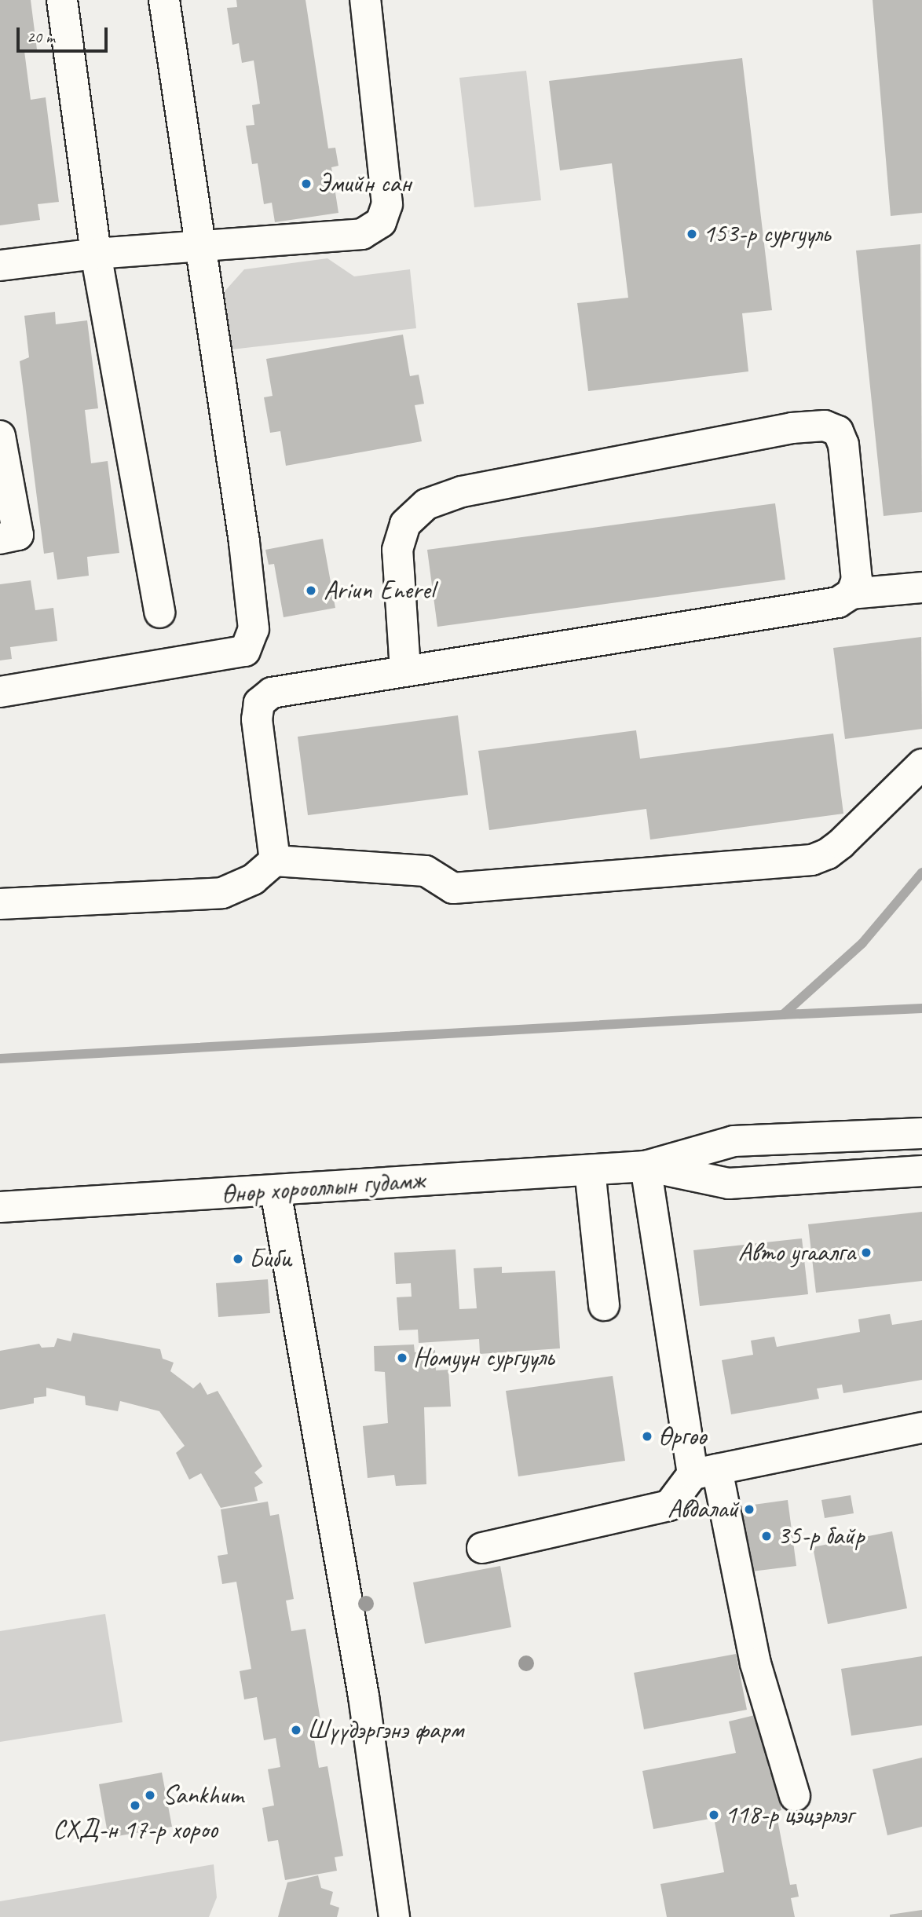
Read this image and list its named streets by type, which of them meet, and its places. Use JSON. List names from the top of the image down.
{
  "streets": {
    "street": ["Өнөр хорооллын гудамж"]
  },
  "places": [
    "Эмийн сан",
    "153-р сургууль",
    "Ariun Enerel",
    "Авто угаалга",
    "Биби",
    "Номуун сургууль",
    "Өргөө",
    "Авдалай",
    "35-р байр",
    "Шүүдэргэнэ фарм",
    "Sankhum",
    "СХД-н 17-р хороо",
    "118-р цэцэрлэг"
  ],
  "scale_bar": "20 m"
}
